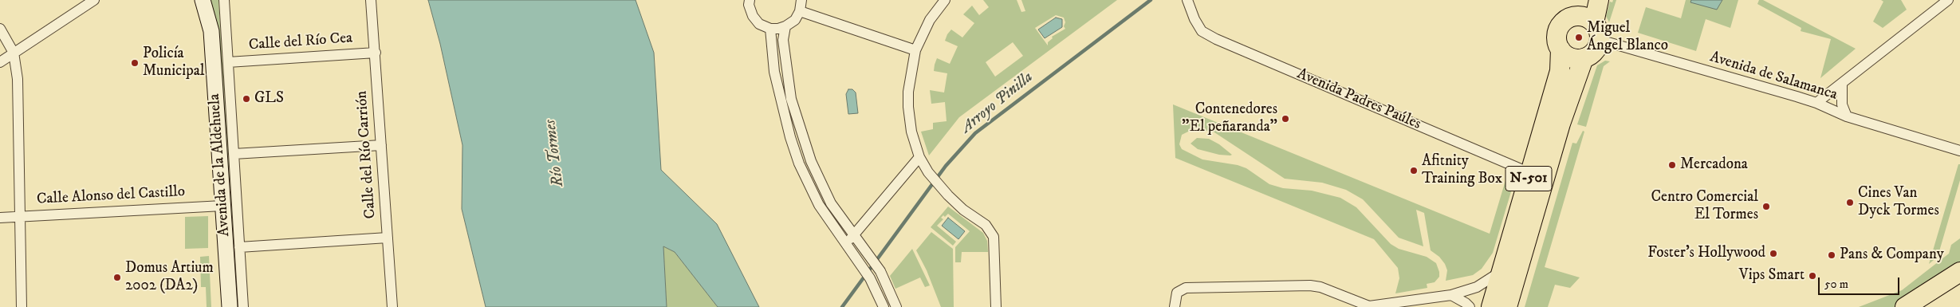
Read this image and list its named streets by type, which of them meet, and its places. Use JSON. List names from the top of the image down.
{
  "streets": {
    "highway": ["N-501"],
    "main road": ["Avenida de la Aldehuela"],
    "street": [
      "Calle del Río Cea",
      "Avenida de Salamanca",
      "Avenida Padres Paúles",
      "Calle del Río Carrión",
      "Calle Alonso del Castillo"
    ]
  },
  "crossings": [
    ["Calle del Río Cea", "Calle del Río Carrión"],
    ["Calle del Río Cea", "Avenida de la Aldehuela"],
    ["Avenida de Salamanca", "N-501"],
    ["Avenida Padres Paúles", "N-501"],
    ["Avenida de la Aldehuela", "Calle Alonso del Castillo"]
  ],
  "water": ["Arroyo Pinilla", "Río Tormes"],
  "places": [
    "Miguel Ángel Blanco",
    "Policía Municipal",
    "GLS",
    "Contenedores \"El peñaranda\"",
    "Mercadona",
    "Afitnity Training Box",
    "Cines Van Dyck Tormes",
    "Centro Comercial El Tormes",
    "Foster's Hollywood",
    "Pans & Company",
    "Vips Smart",
    "Domus Artium 2002 (DA2)"
  ],
  "scale_bar": "50 m"
}
